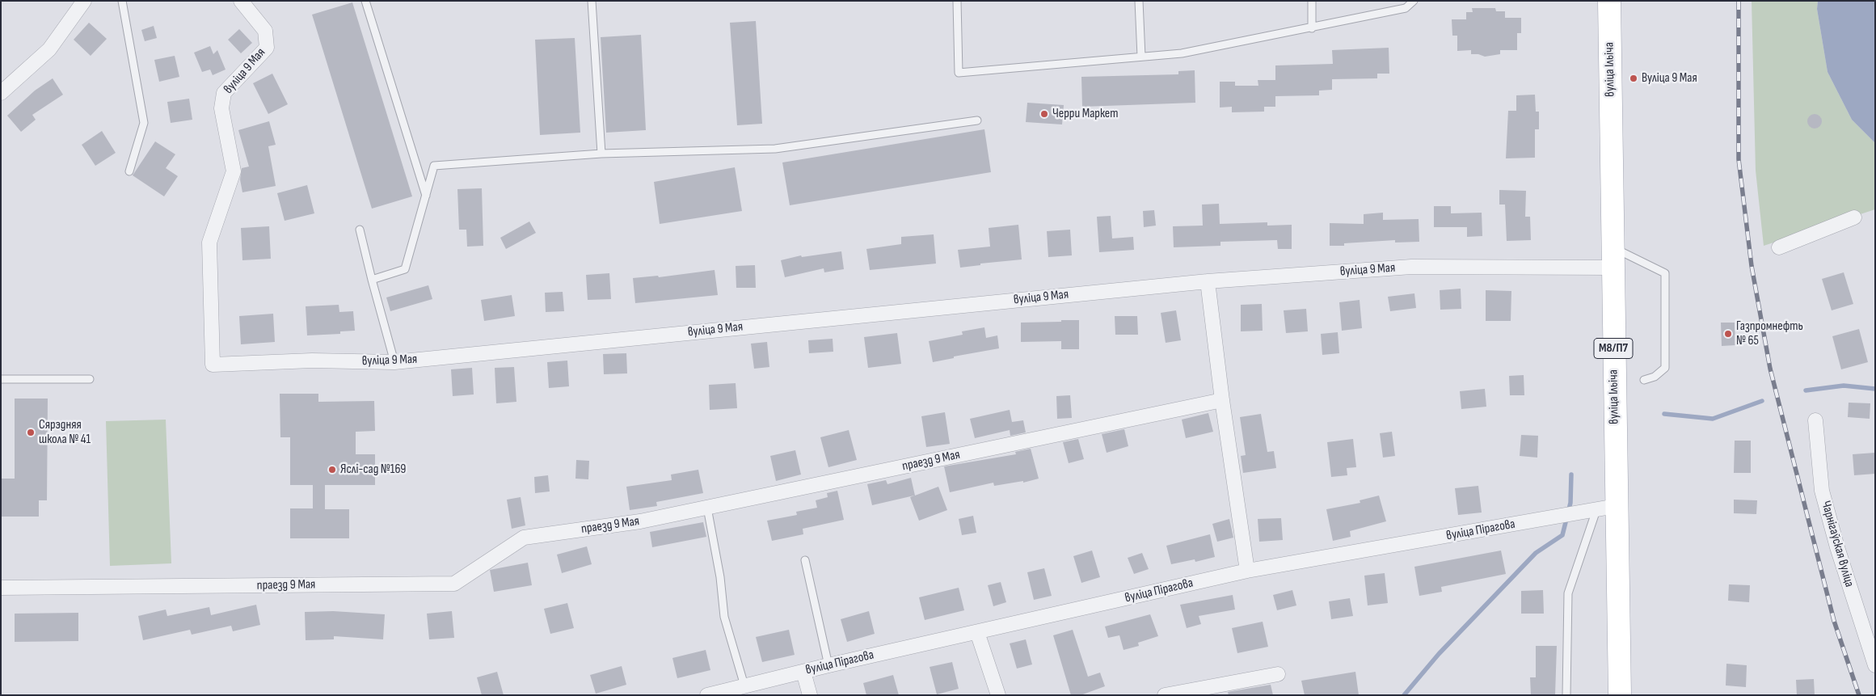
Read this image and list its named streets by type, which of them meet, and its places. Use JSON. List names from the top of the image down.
{
  "streets": {
    "main road": ["вуліца Ільіча", "М8/П7"],
    "street": [
      "вуліца 9 Мая",
      "праезд 9 Мая",
      "вуліца Пірагова",
      "Чарнігаўская вуліца"
    ]
  },
  "crossings": [
    ["вуліца Ільіча", "вуліца 9 Мая"],
    ["вуліца Ільіча", "вуліца Пірагова"]
  ],
  "places": [
    "Вуліца 9 Мая",
    "Черри Маркет",
    "Газпромнефть № 65",
    "Сярэдняя школа № 41",
    "Яслі-сад №169"
  ]
}
